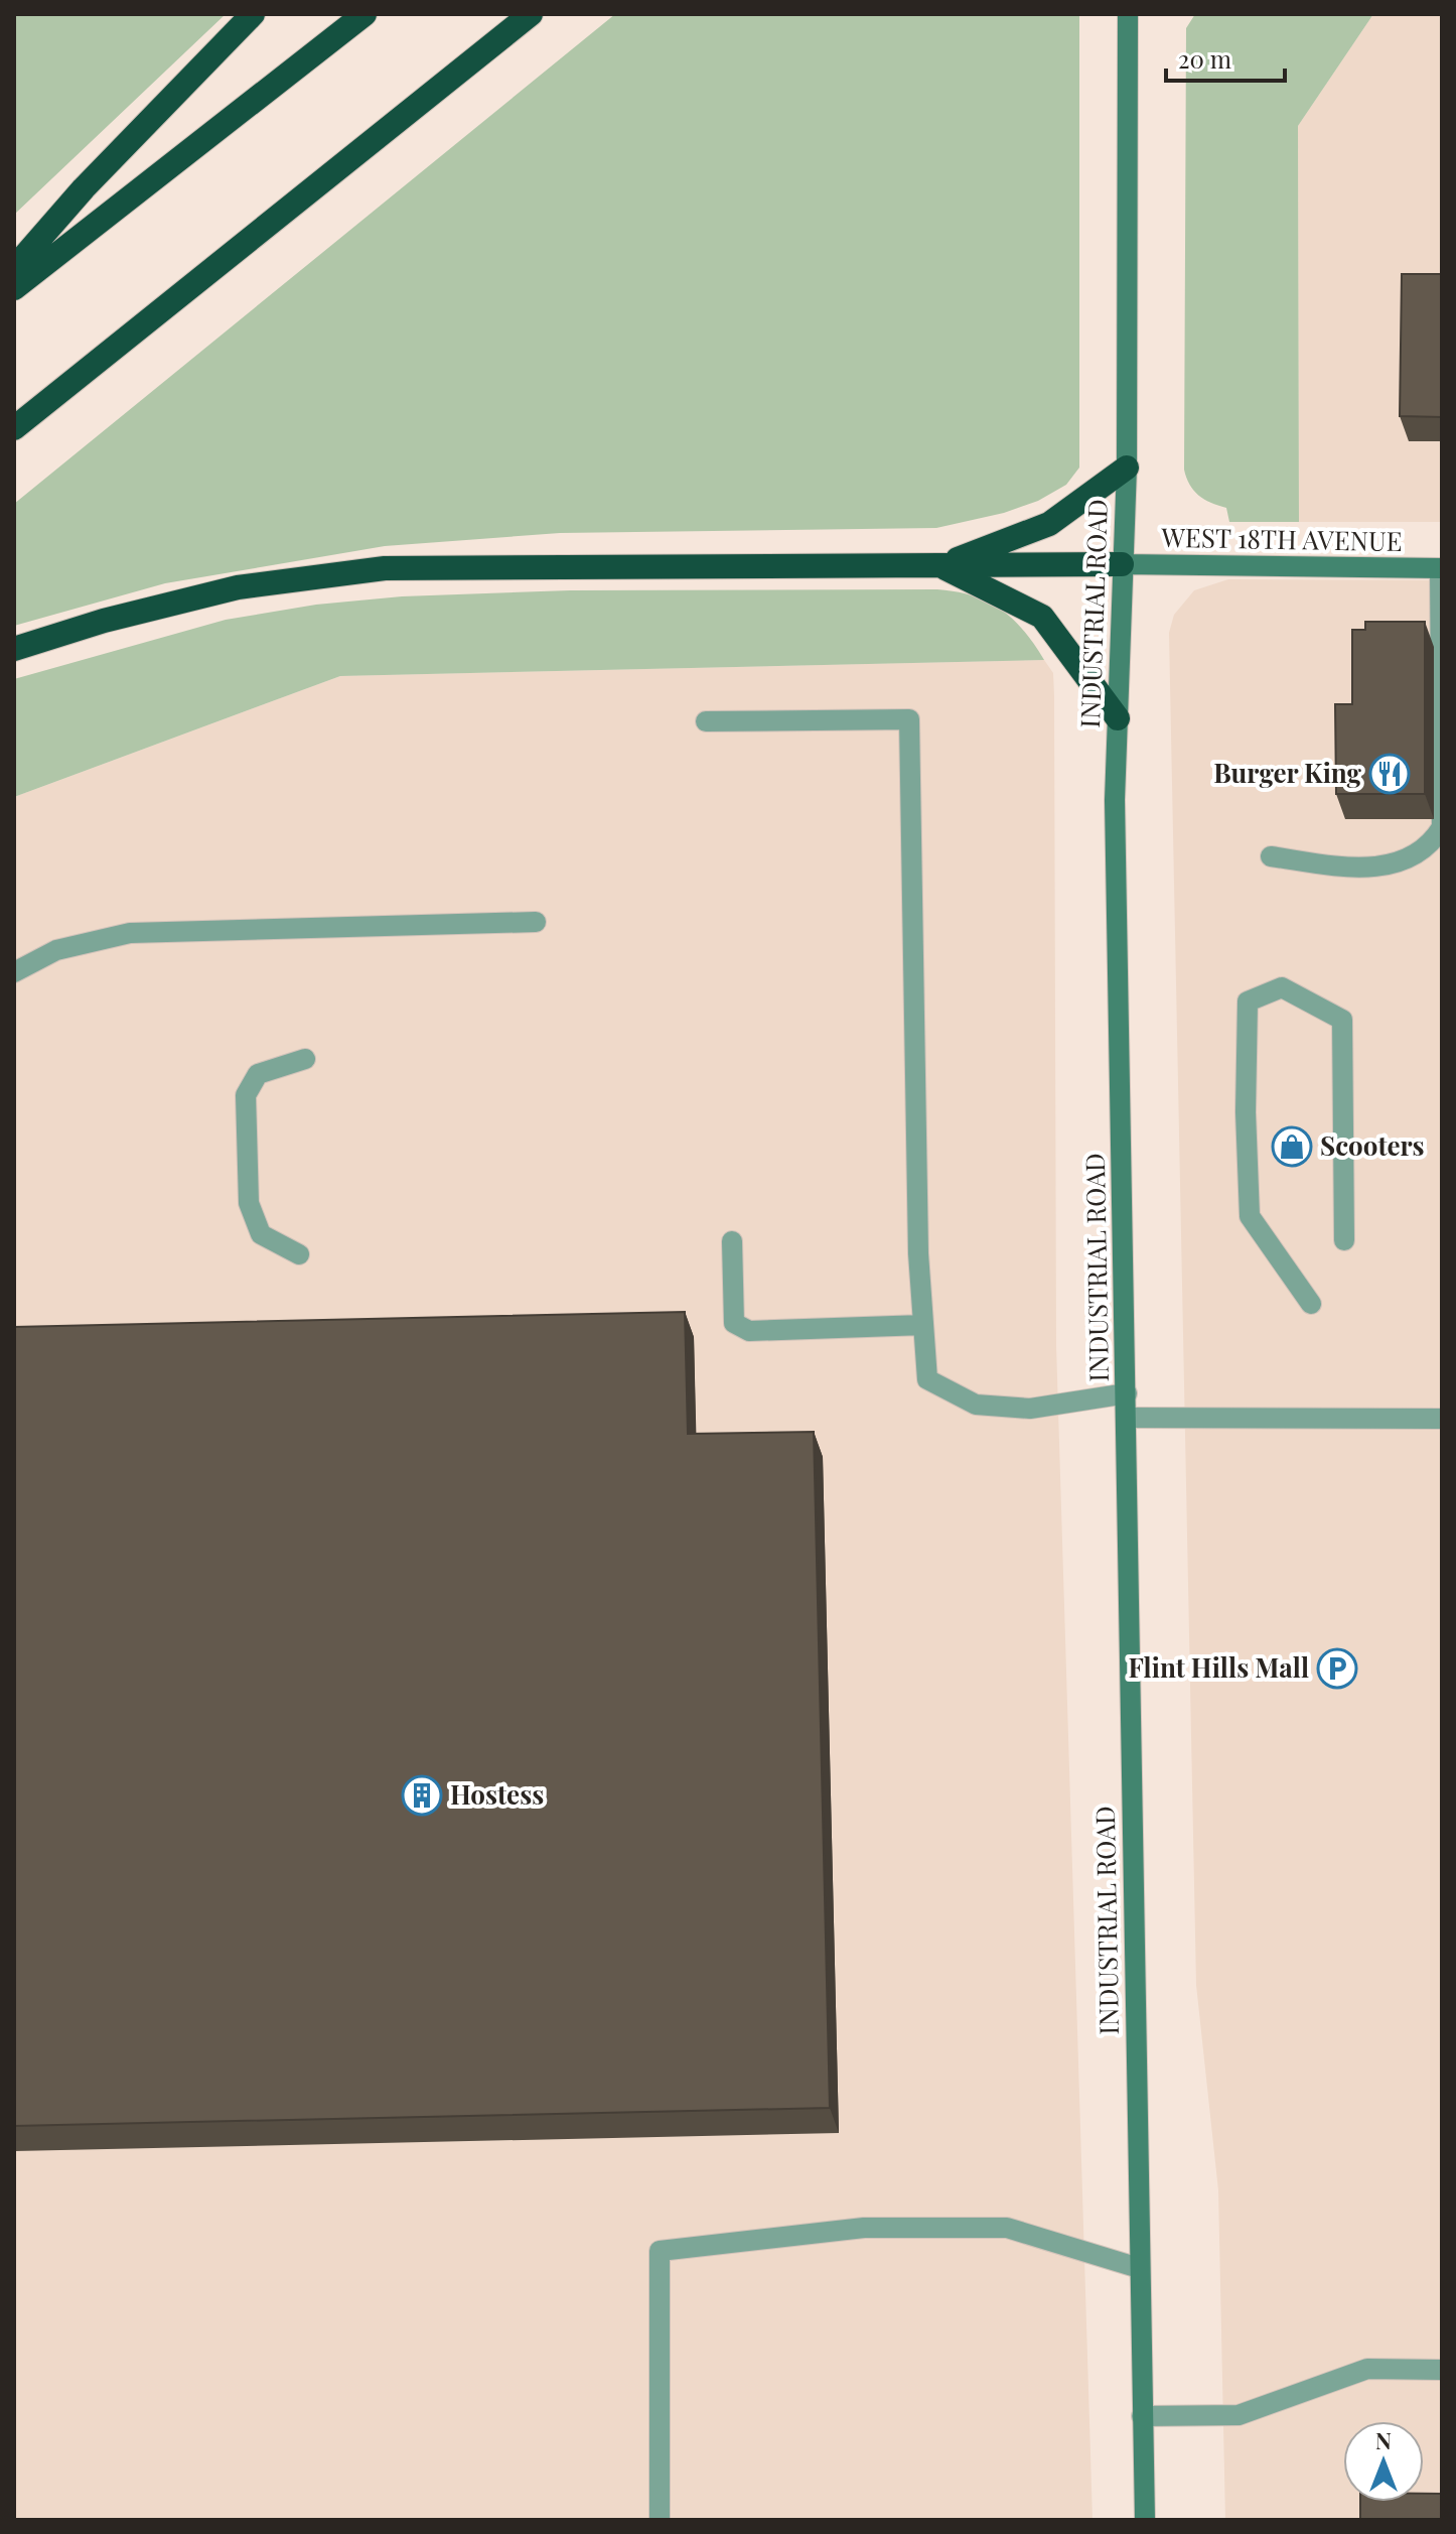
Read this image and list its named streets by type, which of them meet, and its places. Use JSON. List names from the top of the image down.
{
  "streets": {
    "main road": ["WEST 18TH AVENUE", "INDUSTRIAL ROAD"]
  },
  "crossings": [
    ["WEST 18TH AVENUE", "INDUSTRIAL ROAD"]
  ],
  "places": {
    "restaurant": ["Burger King"],
    "shop": ["Scooters"],
    "parking": ["Flint Hills Mall"],
    "building": ["Hostess"]
  },
  "scale_bar": "20 m",
  "north": "top"
}
